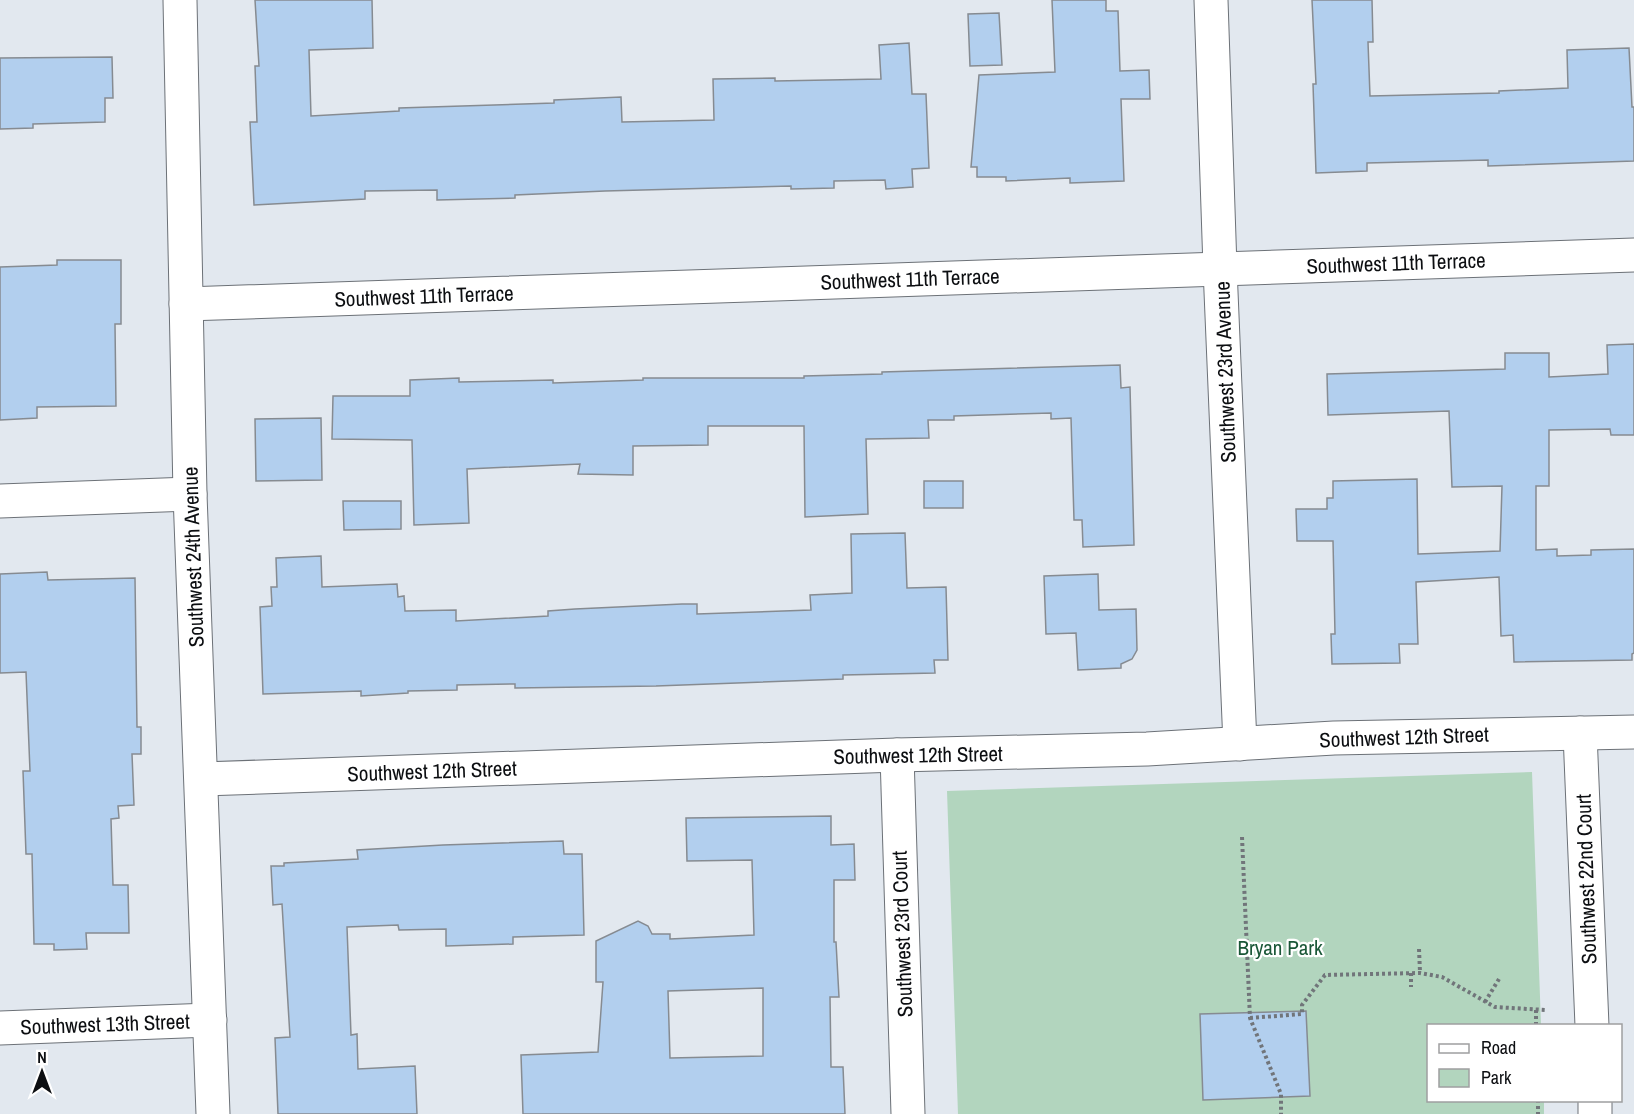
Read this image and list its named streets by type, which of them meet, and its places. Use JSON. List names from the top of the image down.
{
  "streets": {
    "street": [
      "Southwest 11th Terrace",
      "Southwest 23rd Avenue",
      "Southwest 24th Avenue",
      "Southwest 12th Street",
      "Southwest 22nd Court",
      "Southwest 23rd Court",
      "Southwest 13th Street"
    ]
  },
  "crossings": [
    ["Southwest 11th Terrace", "Southwest 23rd Avenue"],
    ["Southwest 11th Terrace", "Southwest 24th Avenue"],
    ["Southwest 23rd Avenue", "Southwest 12th Street"],
    ["Southwest 24th Avenue", "Southwest 12th Street"],
    ["Southwest 24th Avenue", "Southwest 13th Street"],
    ["Southwest 12th Street", "Southwest 22nd Court"],
    ["Southwest 12th Street", "Southwest 23rd Court"]
  ],
  "parks": ["Bryan Park"],
  "legend": ["Road", "Park"],
  "north": "top"
}
